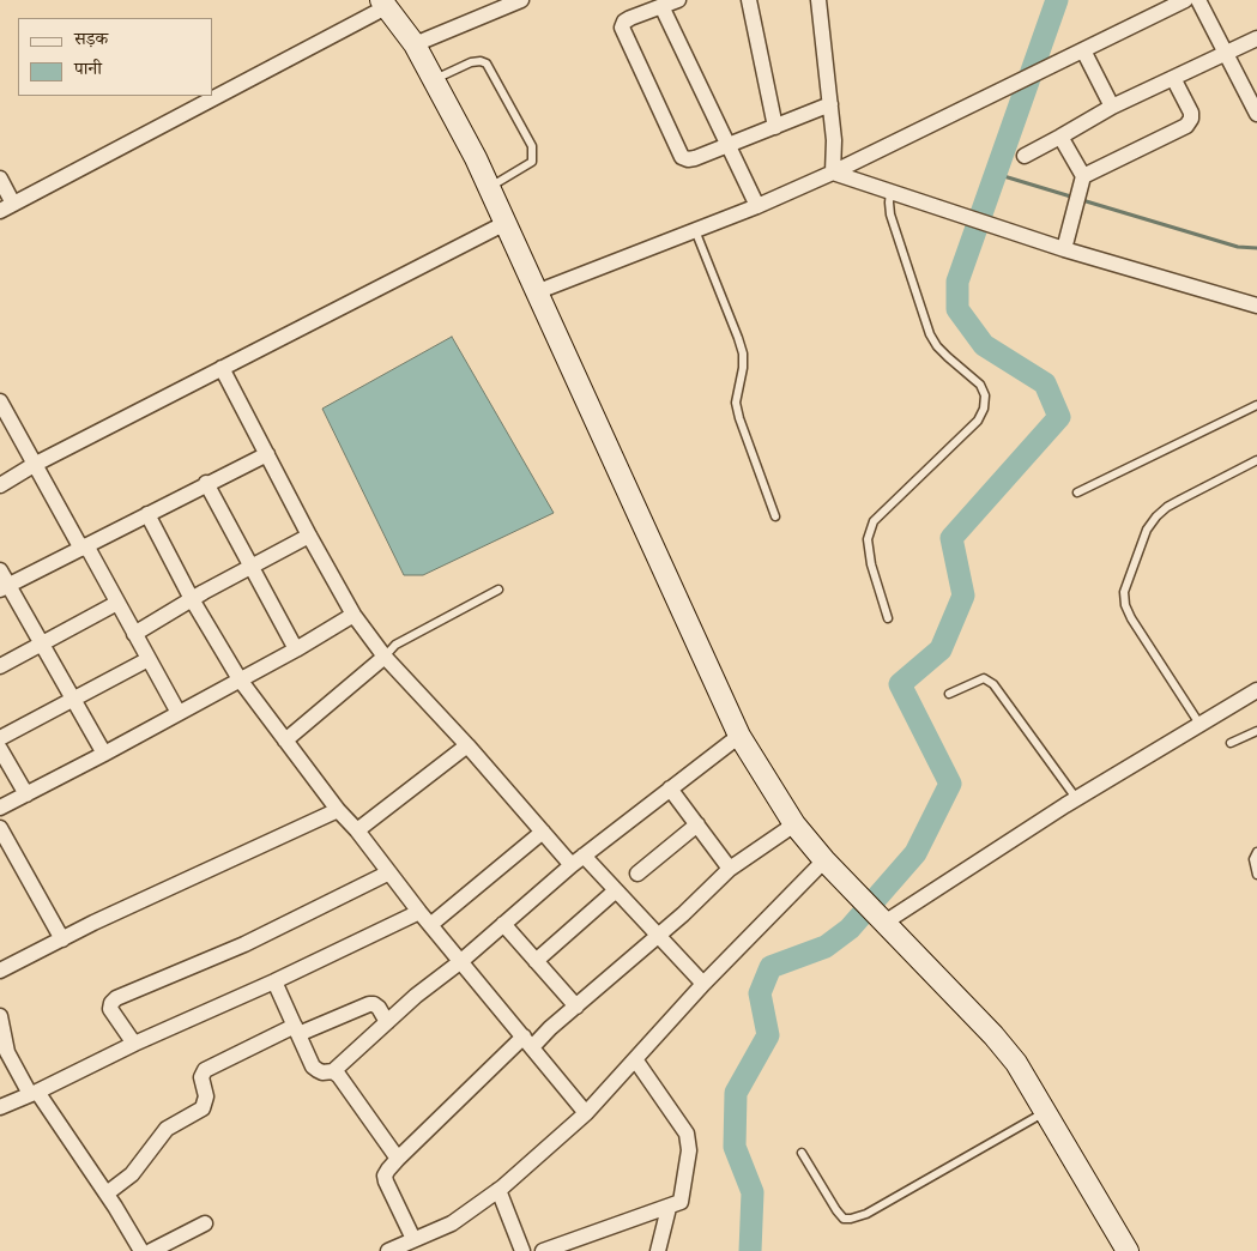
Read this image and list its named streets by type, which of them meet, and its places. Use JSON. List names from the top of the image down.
{
  "legend": ["सड़क", "पानी"]
}
